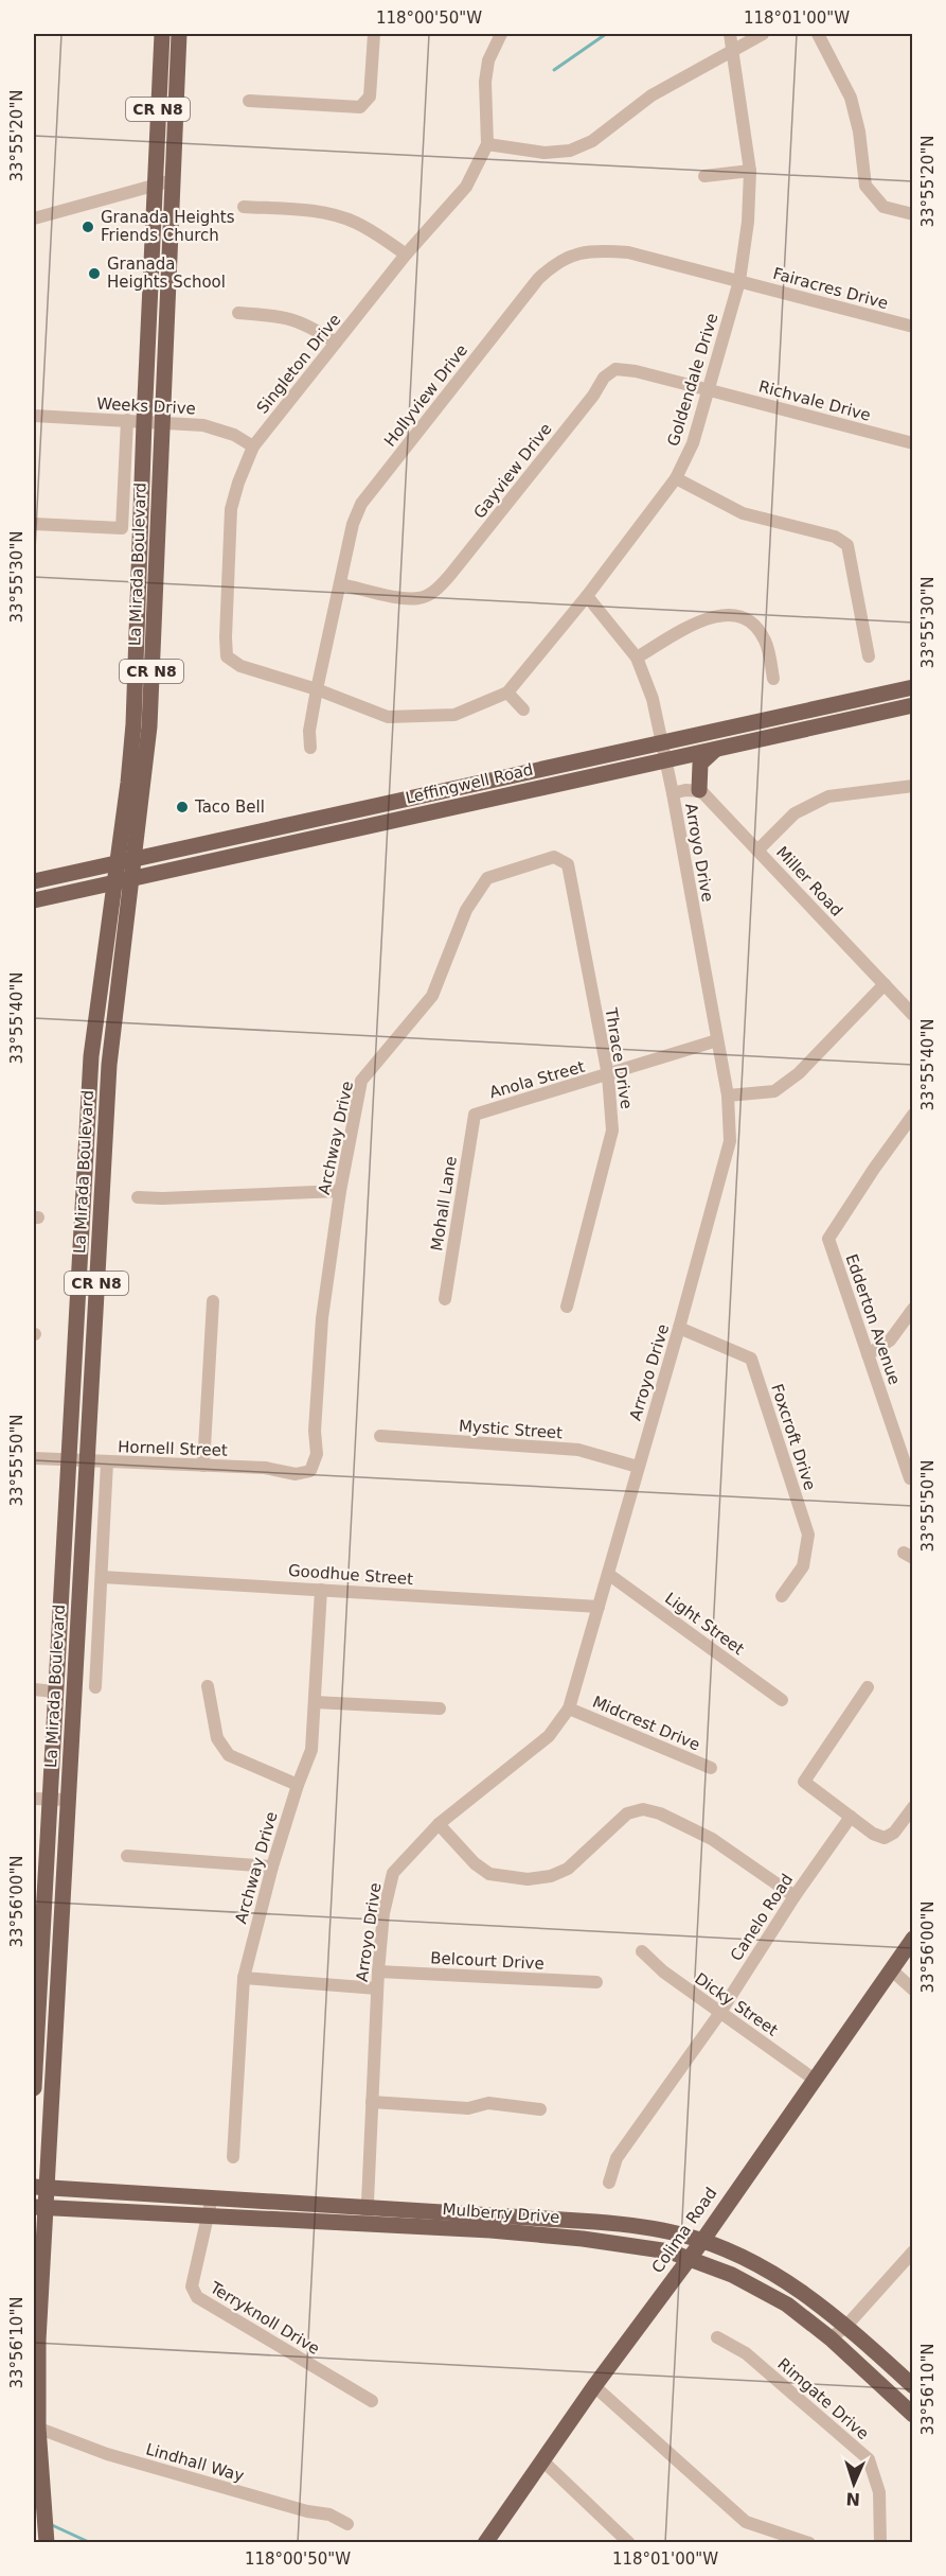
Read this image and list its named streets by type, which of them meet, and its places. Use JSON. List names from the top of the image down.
{
  "streets": {
    "main road": [
      "CR N8",
      "La Mirada Boulevard",
      "Leffingwell Road",
      "Mulberry Drive",
      "Colima Road"
    ],
    "street": [
      "Fairacres Drive",
      "Singleton Drive",
      "Goldendale Drive",
      "Hollyview Drive",
      "Richvale Drive",
      "Weeks Drive",
      "Gayview Drive",
      "Arroyo Drive",
      "Miller Road",
      "Thrace Drive",
      "Anola Street",
      "Archway Drive",
      "Mohall Lane",
      "Edderton Avenue",
      "Mystic Street",
      "Foxcroft Drive",
      "Hornell Street",
      "Goodhue Street",
      "Light Street",
      "Midcrest Drive",
      "Canelo Road",
      "Belcourt Drive",
      "Dicky Street",
      "Terryknoll Drive",
      "Rimgate Drive",
      "Lindhall Way"
    ]
  },
  "crossings": [
    ["Fairacres Drive", "Goldendale Drive"],
    ["Fairacres Drive", "Hollyview Drive"],
    ["Singleton Drive", "Goldendale Drive"],
    ["Singleton Drive", "Hollyview Drive"],
    ["Singleton Drive", "Weeks Drive"],
    ["Goldendale Drive", "Hollyview Drive"],
    ["Goldendale Drive", "Richvale Drive"],
    ["Goldendale Drive", "Gayview Drive"],
    ["Goldendale Drive", "Arroyo Drive"],
    ["Hollyview Drive", "Gayview Drive"],
    ["Richvale Drive", "Gayview Drive"],
    ["Weeks Drive", "La Mirada Boulevard"],
    ["La Mirada Boulevard", "Leffingwell Road"],
    ["La Mirada Boulevard", "Hornell Street"],
    ["La Mirada Boulevard", "Mulberry Drive"],
    ["La Mirada Boulevard", "Lindhall Way"],
    ["Leffingwell Road", "Arroyo Drive"],
    ["Arroyo Drive", "Anola Street"],
    ["Arroyo Drive", "Mystic Street"],
    ["Arroyo Drive", "Foxcroft Drive"],
    ["Arroyo Drive", "Goodhue Street"],
    ["Arroyo Drive", "Light Street"],
    ["Arroyo Drive", "Midcrest Drive"],
    ["Arroyo Drive", "Belcourt Drive"],
    ["Arroyo Drive", "Mulberry Drive"],
    ["Thrace Drive", "Anola Street"],
    ["Thrace Drive", "Archway Drive"],
    ["Anola Street", "Mohall Lane"],
    ["Archway Drive", "Hornell Street"],
    ["Archway Drive", "Goodhue Street"],
    ["Canelo Road", "Dicky Street"],
    ["Dicky Street", "Colima Road"],
    ["Mulberry Drive", "Colima Road"],
    ["Mulberry Drive", "Terryknoll Drive"]
  ],
  "places": ["Granada Heights Friends Church", "Granada Heights School", "Taco Bell"],
  "north": "bottom",
  "coordinates": [
    "118°00'50\"W",
    "118°01'00\"W",
    "33°55'20\"N",
    "33°55'30\"N",
    "33°55'40\"N",
    "33°55'50\"N",
    "33°56'00\"N",
    "33°56'10\"N"
  ]
}
